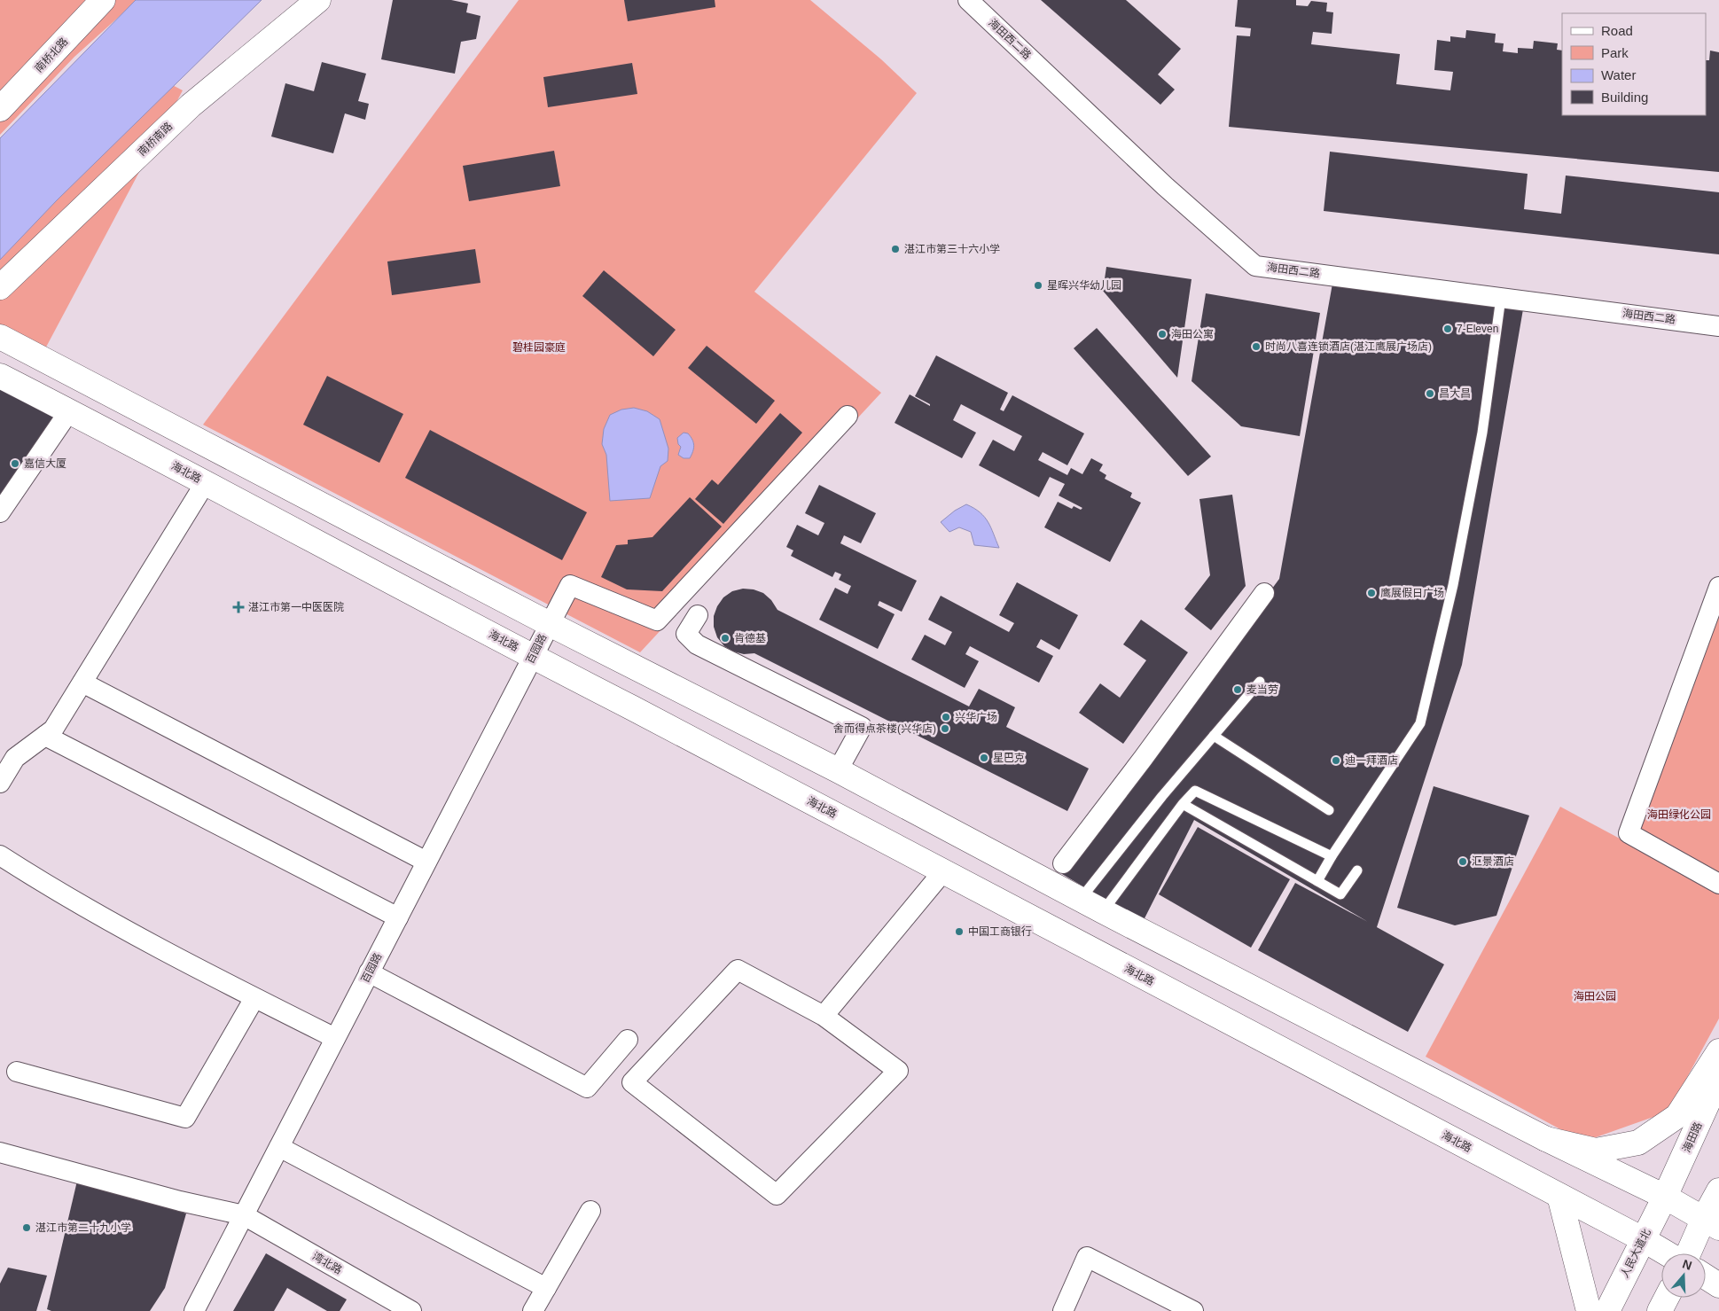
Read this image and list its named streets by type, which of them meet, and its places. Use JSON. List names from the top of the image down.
{
  "streets": {
    "street": [
      "海田西二路",
      "南桥北路",
      "南桥南路",
      "海北路",
      "百园路",
      "海田路",
      "人民大道北",
      "湾北路"
    ]
  },
  "crossings": [
    ["海北路", "百园路"],
    ["海北路", "人民大道北"],
    ["百园路", "湾北路"],
    ["海田路", "人民大道北"]
  ],
  "parks": ["碧桂园豪庭", "海田绿化公园", "海田公园"],
  "places": {
    "other": [
      "湛江市第三十六小学",
      "星晖兴华幼儿园",
      "7-Eleven",
      "海田公寓",
      "时尚八喜连锁酒店(湛江鹰展广场店)",
      "昌大昌",
      "嘉信大厦",
      "鹰展假日广场",
      "肯德基",
      "麦当劳",
      "兴华广场",
      "舍而得点茶楼(兴华店)",
      "星巴克",
      "迪一拜酒店",
      "汇景酒店",
      "中国工商银行",
      "湛江市第二十九小学"
    ],
    "health": ["湛江市第一中医医院"]
  },
  "legend": [
    "Road",
    "Park",
    "Water",
    "Building"
  ],
  "north": "top"
}
